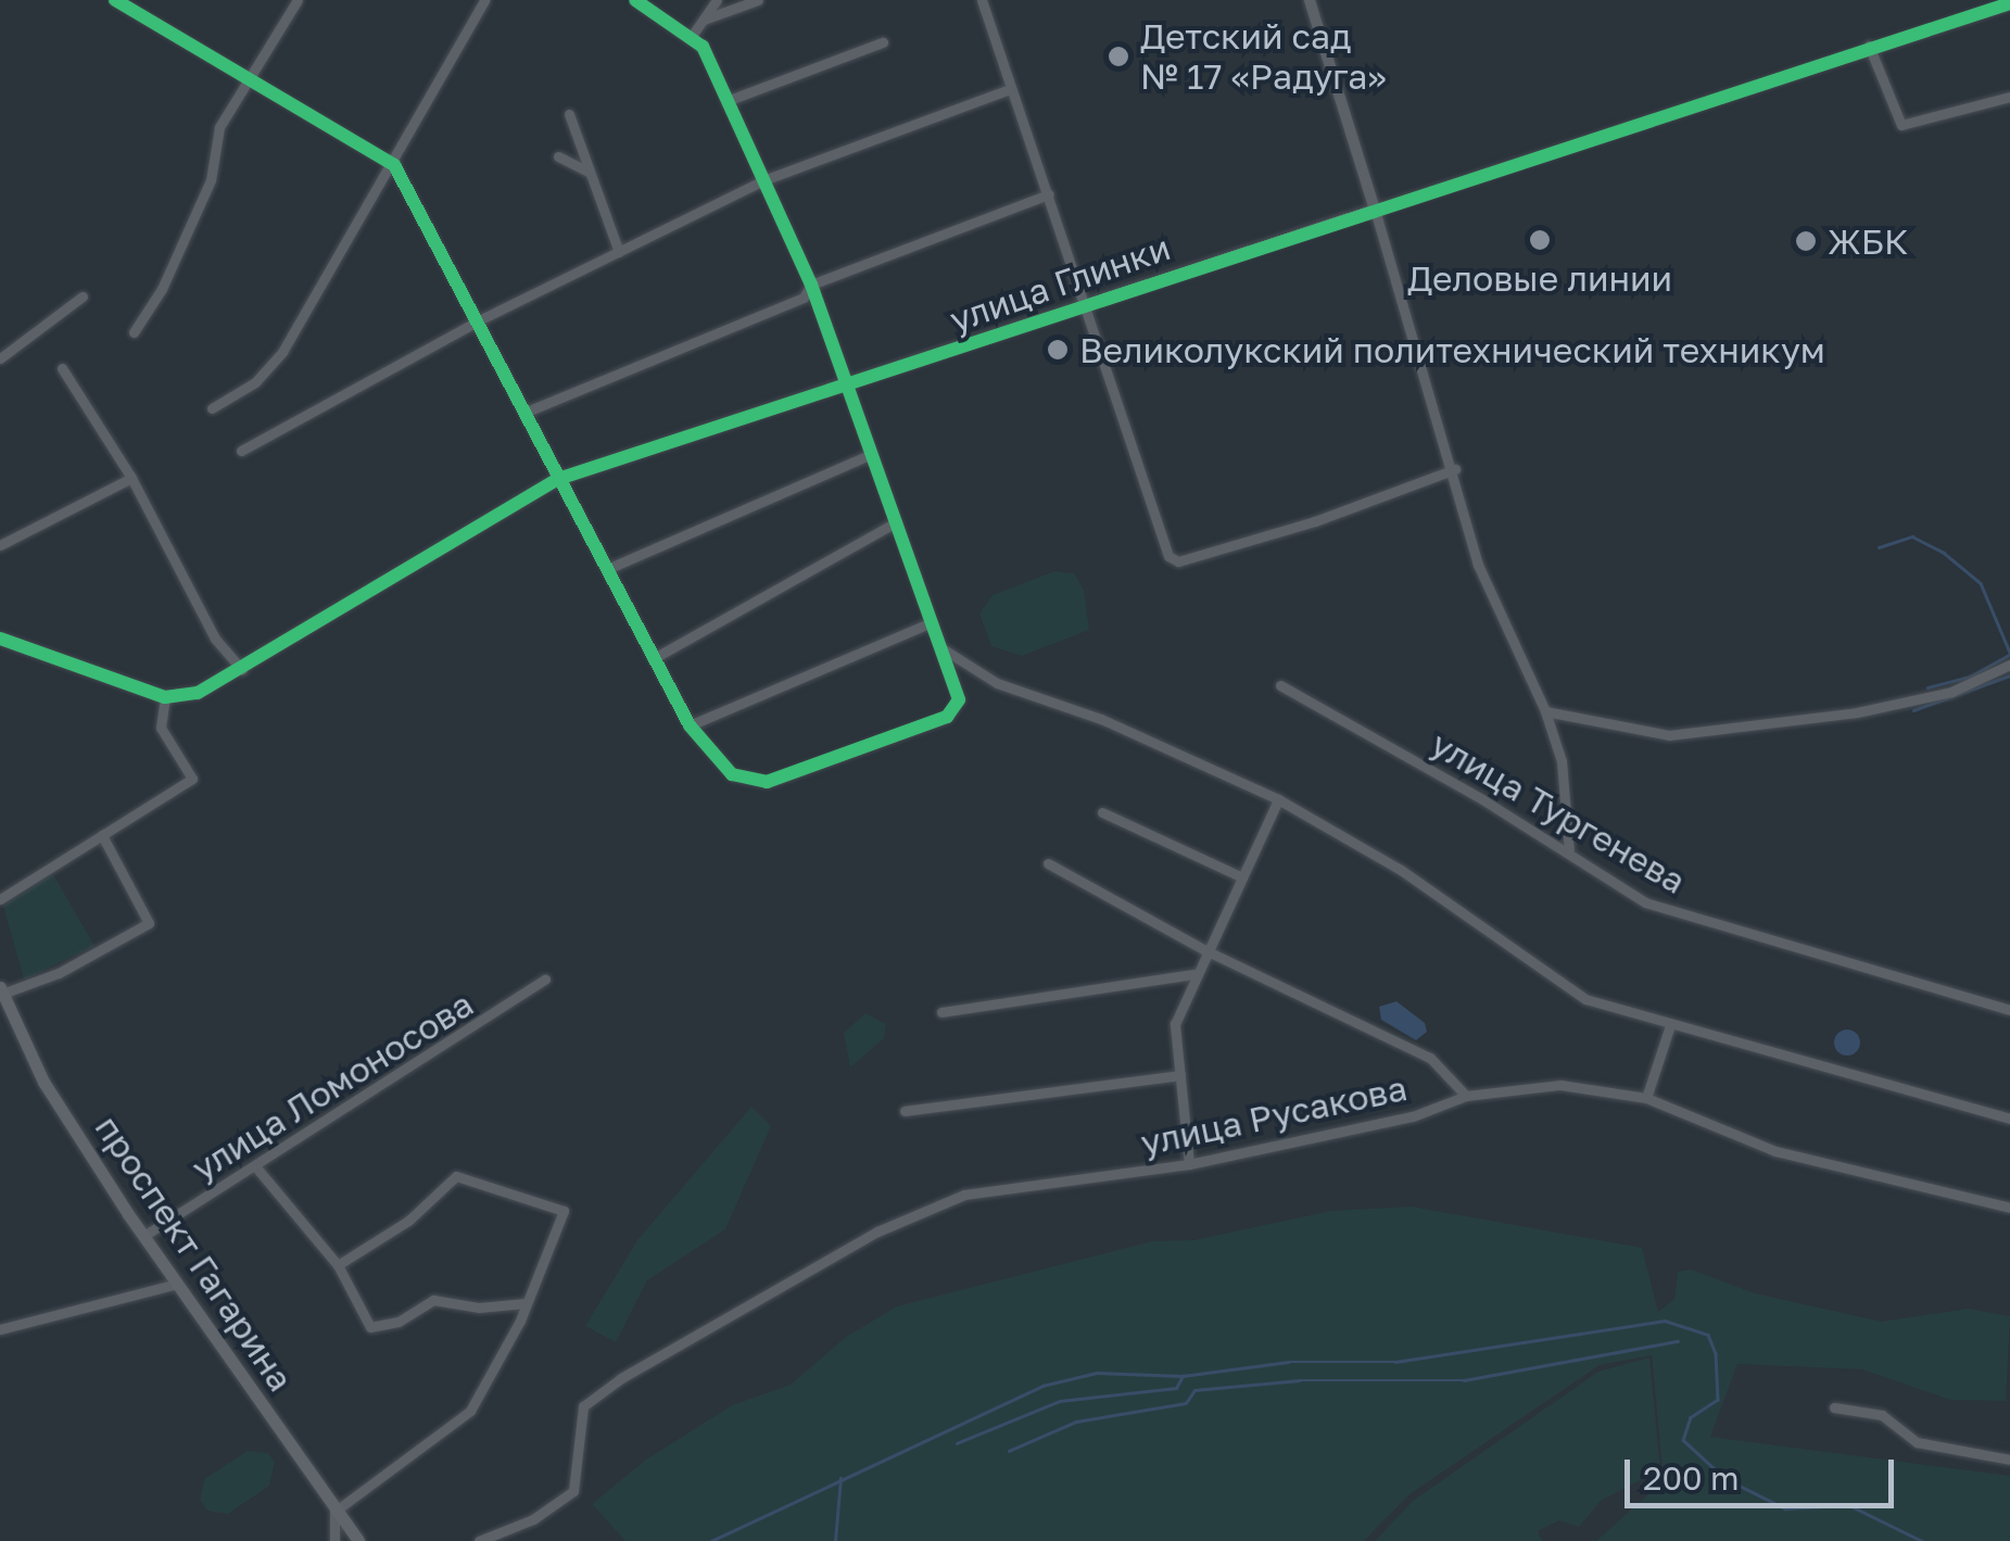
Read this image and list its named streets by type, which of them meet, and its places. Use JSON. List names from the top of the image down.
{
  "streets": {
    "main road": ["проспект Гагарина"],
    "street": [
      "улица Глинки",
      "улица Тургенева",
      "улица Ломоносова",
      "улица Русакова"
    ]
  },
  "crossings": [
    ["улица Ломоносова", "проспект Гагарина"]
  ],
  "places": [
    "Детский сад № 17 «Радуга»",
    "Деловые линии",
    "ЖБК",
    "Великолукский политехнический техникум"
  ],
  "scale_bar": "200 m"
}
